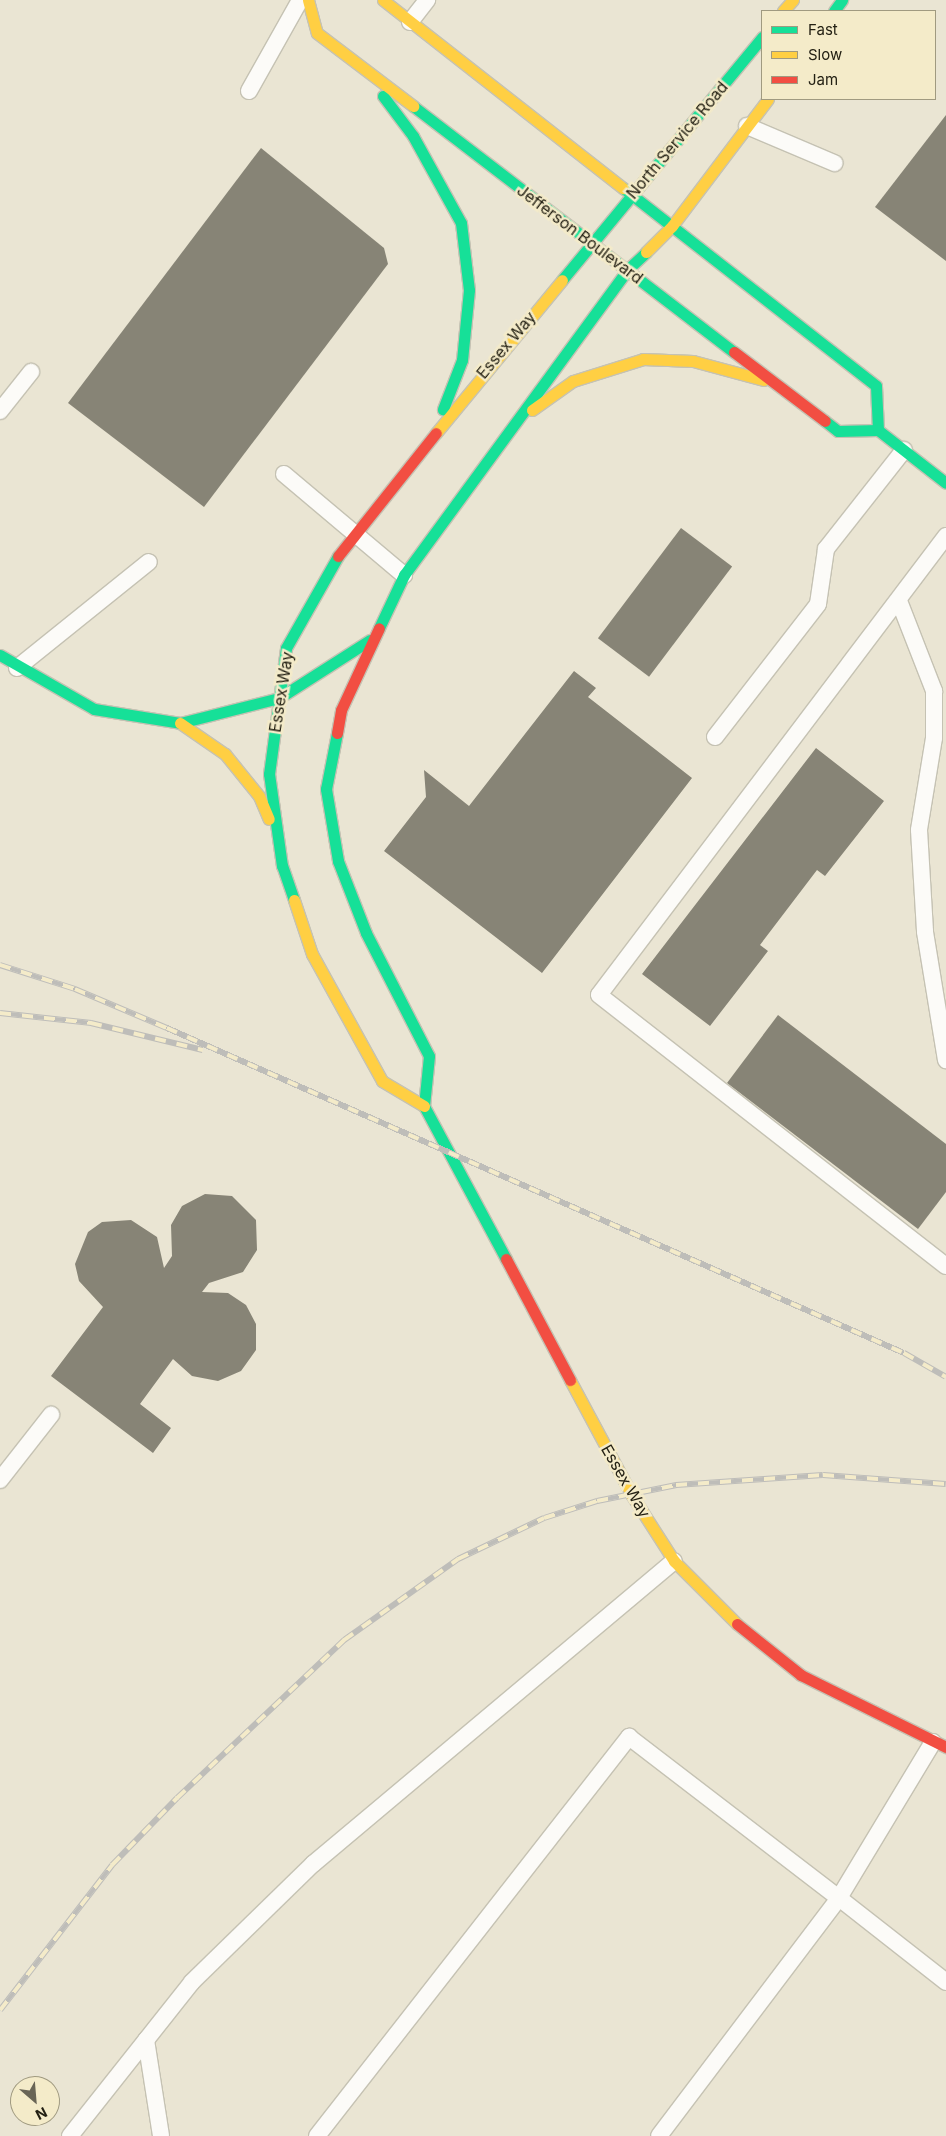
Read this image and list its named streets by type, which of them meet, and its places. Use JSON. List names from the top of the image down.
{
  "streets": {
    "street": ["North Service Road", "Jefferson Boulevard", "Essex Way"]
  },
  "crossings": [
    ["North Service Road", "Jefferson Boulevard"],
    ["North Service Road", "Essex Way"],
    ["Jefferson Boulevard", "Essex Way"]
  ],
  "legend": ["Fast", "Slow", "Jam"],
  "north": "bottom right"
}
